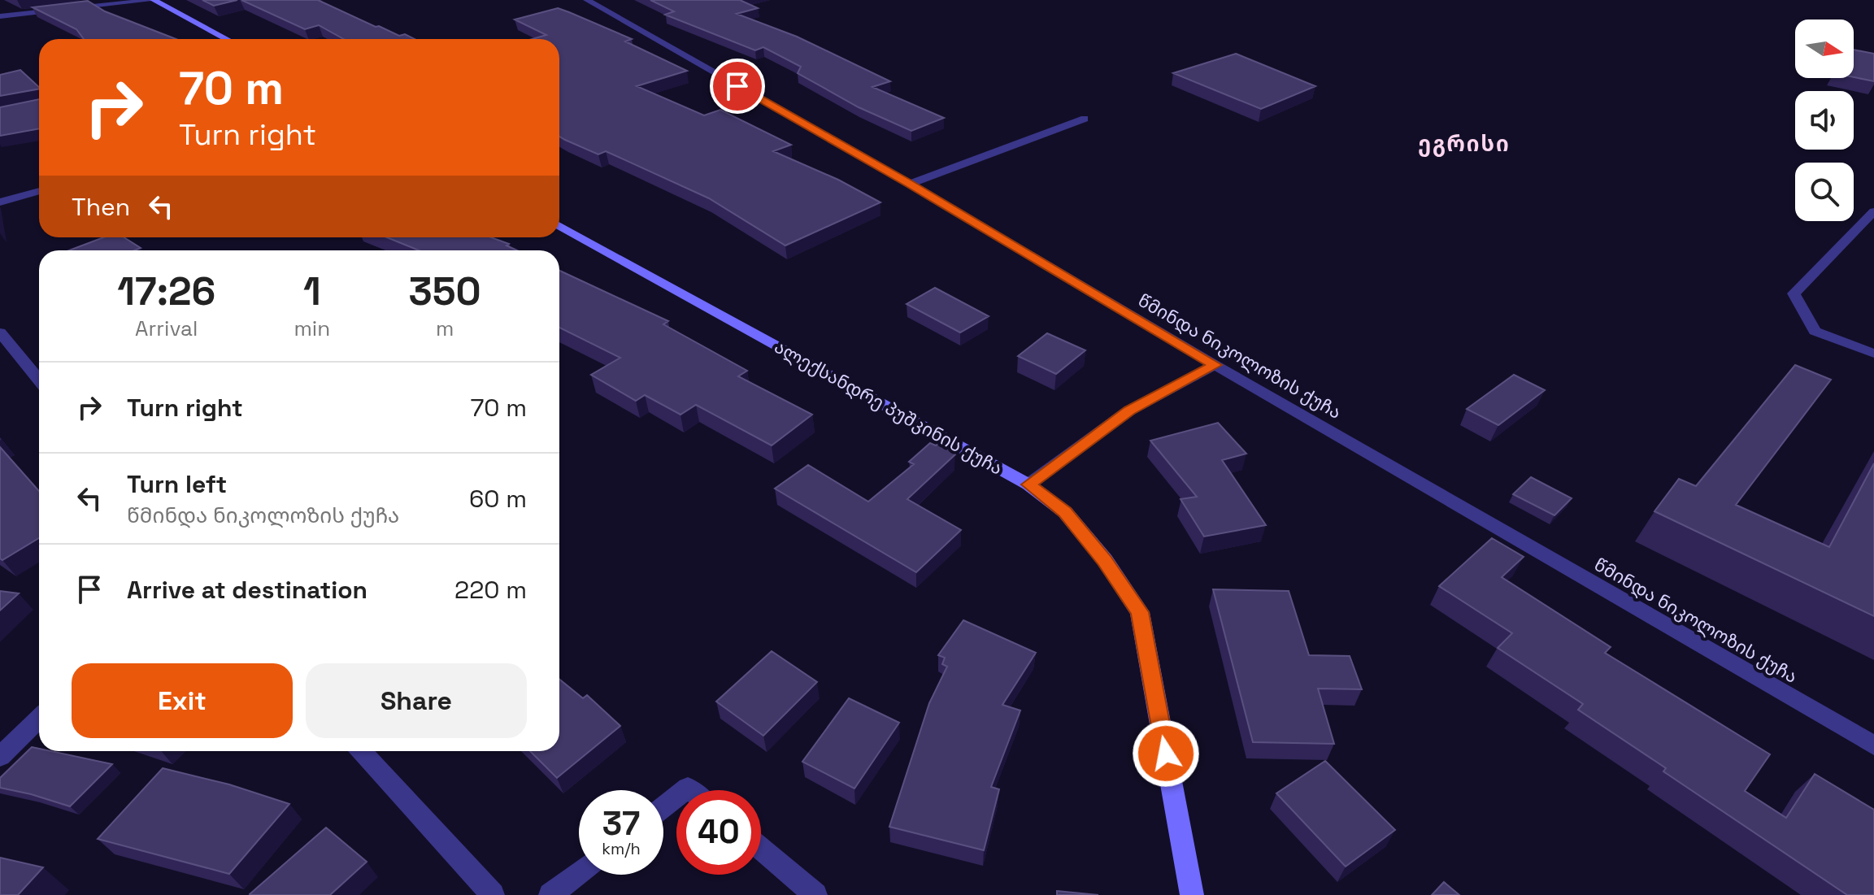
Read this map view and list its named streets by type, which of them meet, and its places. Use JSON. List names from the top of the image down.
{
  "streets": {
    "street": ["წმინდა ნიკოლოზის ქუჩა", "ალექსანდრე პუშკინის ქუჩა"]
  },
  "districts": ["ეგრისი"],
  "north": "right",
  "page": {
    "turn": ["70 m", "Turn right"],
    "then": "Then",
    "eta": [
      "17:26",
      "Arrival",
      "1",
      "min",
      "350",
      "m"
    ],
    "list": [
      {
        "name": "Turn right",
        "value": "70 m"
      },
      {
        "name": "Turn left",
        "note": "წმინდა ნიკოლოზის ქუჩა",
        "value": "60 m"
      },
      {
        "name": "Arrive at destination",
        "value": "220 m"
      }
    ],
    "buttons": ["Exit", "Share"],
    "speed": "37 km/h",
    "limit": "40"
  }
}
